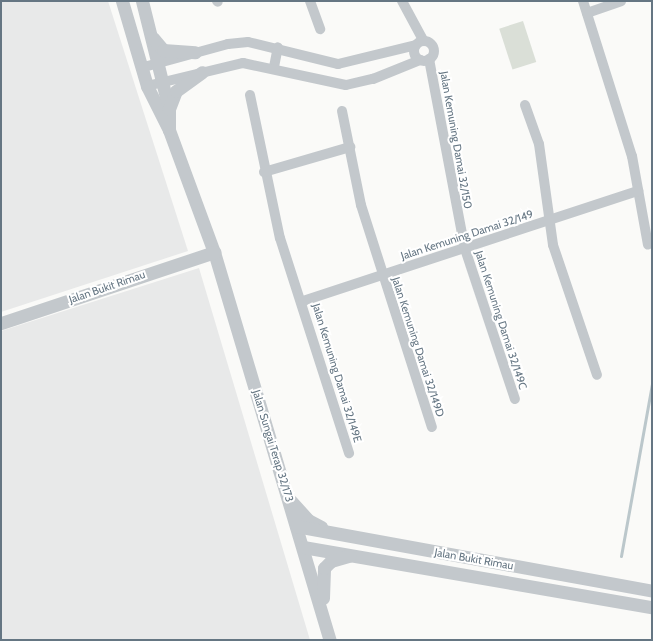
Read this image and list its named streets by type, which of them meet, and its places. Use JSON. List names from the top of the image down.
{
  "streets": {
    "street": [
      "Jalan Kemuning Damai 32/150",
      "Jalan Kemuning Damai 32/149",
      "Jalan Bukit Rimau",
      "Jalan Kemuning Damai 32/149C",
      "Jalan Kemuning Damai 32/149D",
      "Jalan Kemuning Damai 32/149E",
      "Jalan Sungai Terap 32/173"
    ]
  },
  "crossings": [
    ["Jalan Kemuning Damai 32/150", "Jalan Kemuning Damai 32/149"],
    ["Jalan Kemuning Damai 32/150", "Jalan Kemuning Damai 32/149C"],
    ["Jalan Kemuning Damai 32/149", "Jalan Kemuning Damai 32/149C"],
    ["Jalan Kemuning Damai 32/149", "Jalan Kemuning Damai 32/149D"],
    ["Jalan Kemuning Damai 32/149", "Jalan Kemuning Damai 32/149E"],
    ["Jalan Bukit Rimau", "Jalan Sungai Terap 32/173"]
  ]
}
